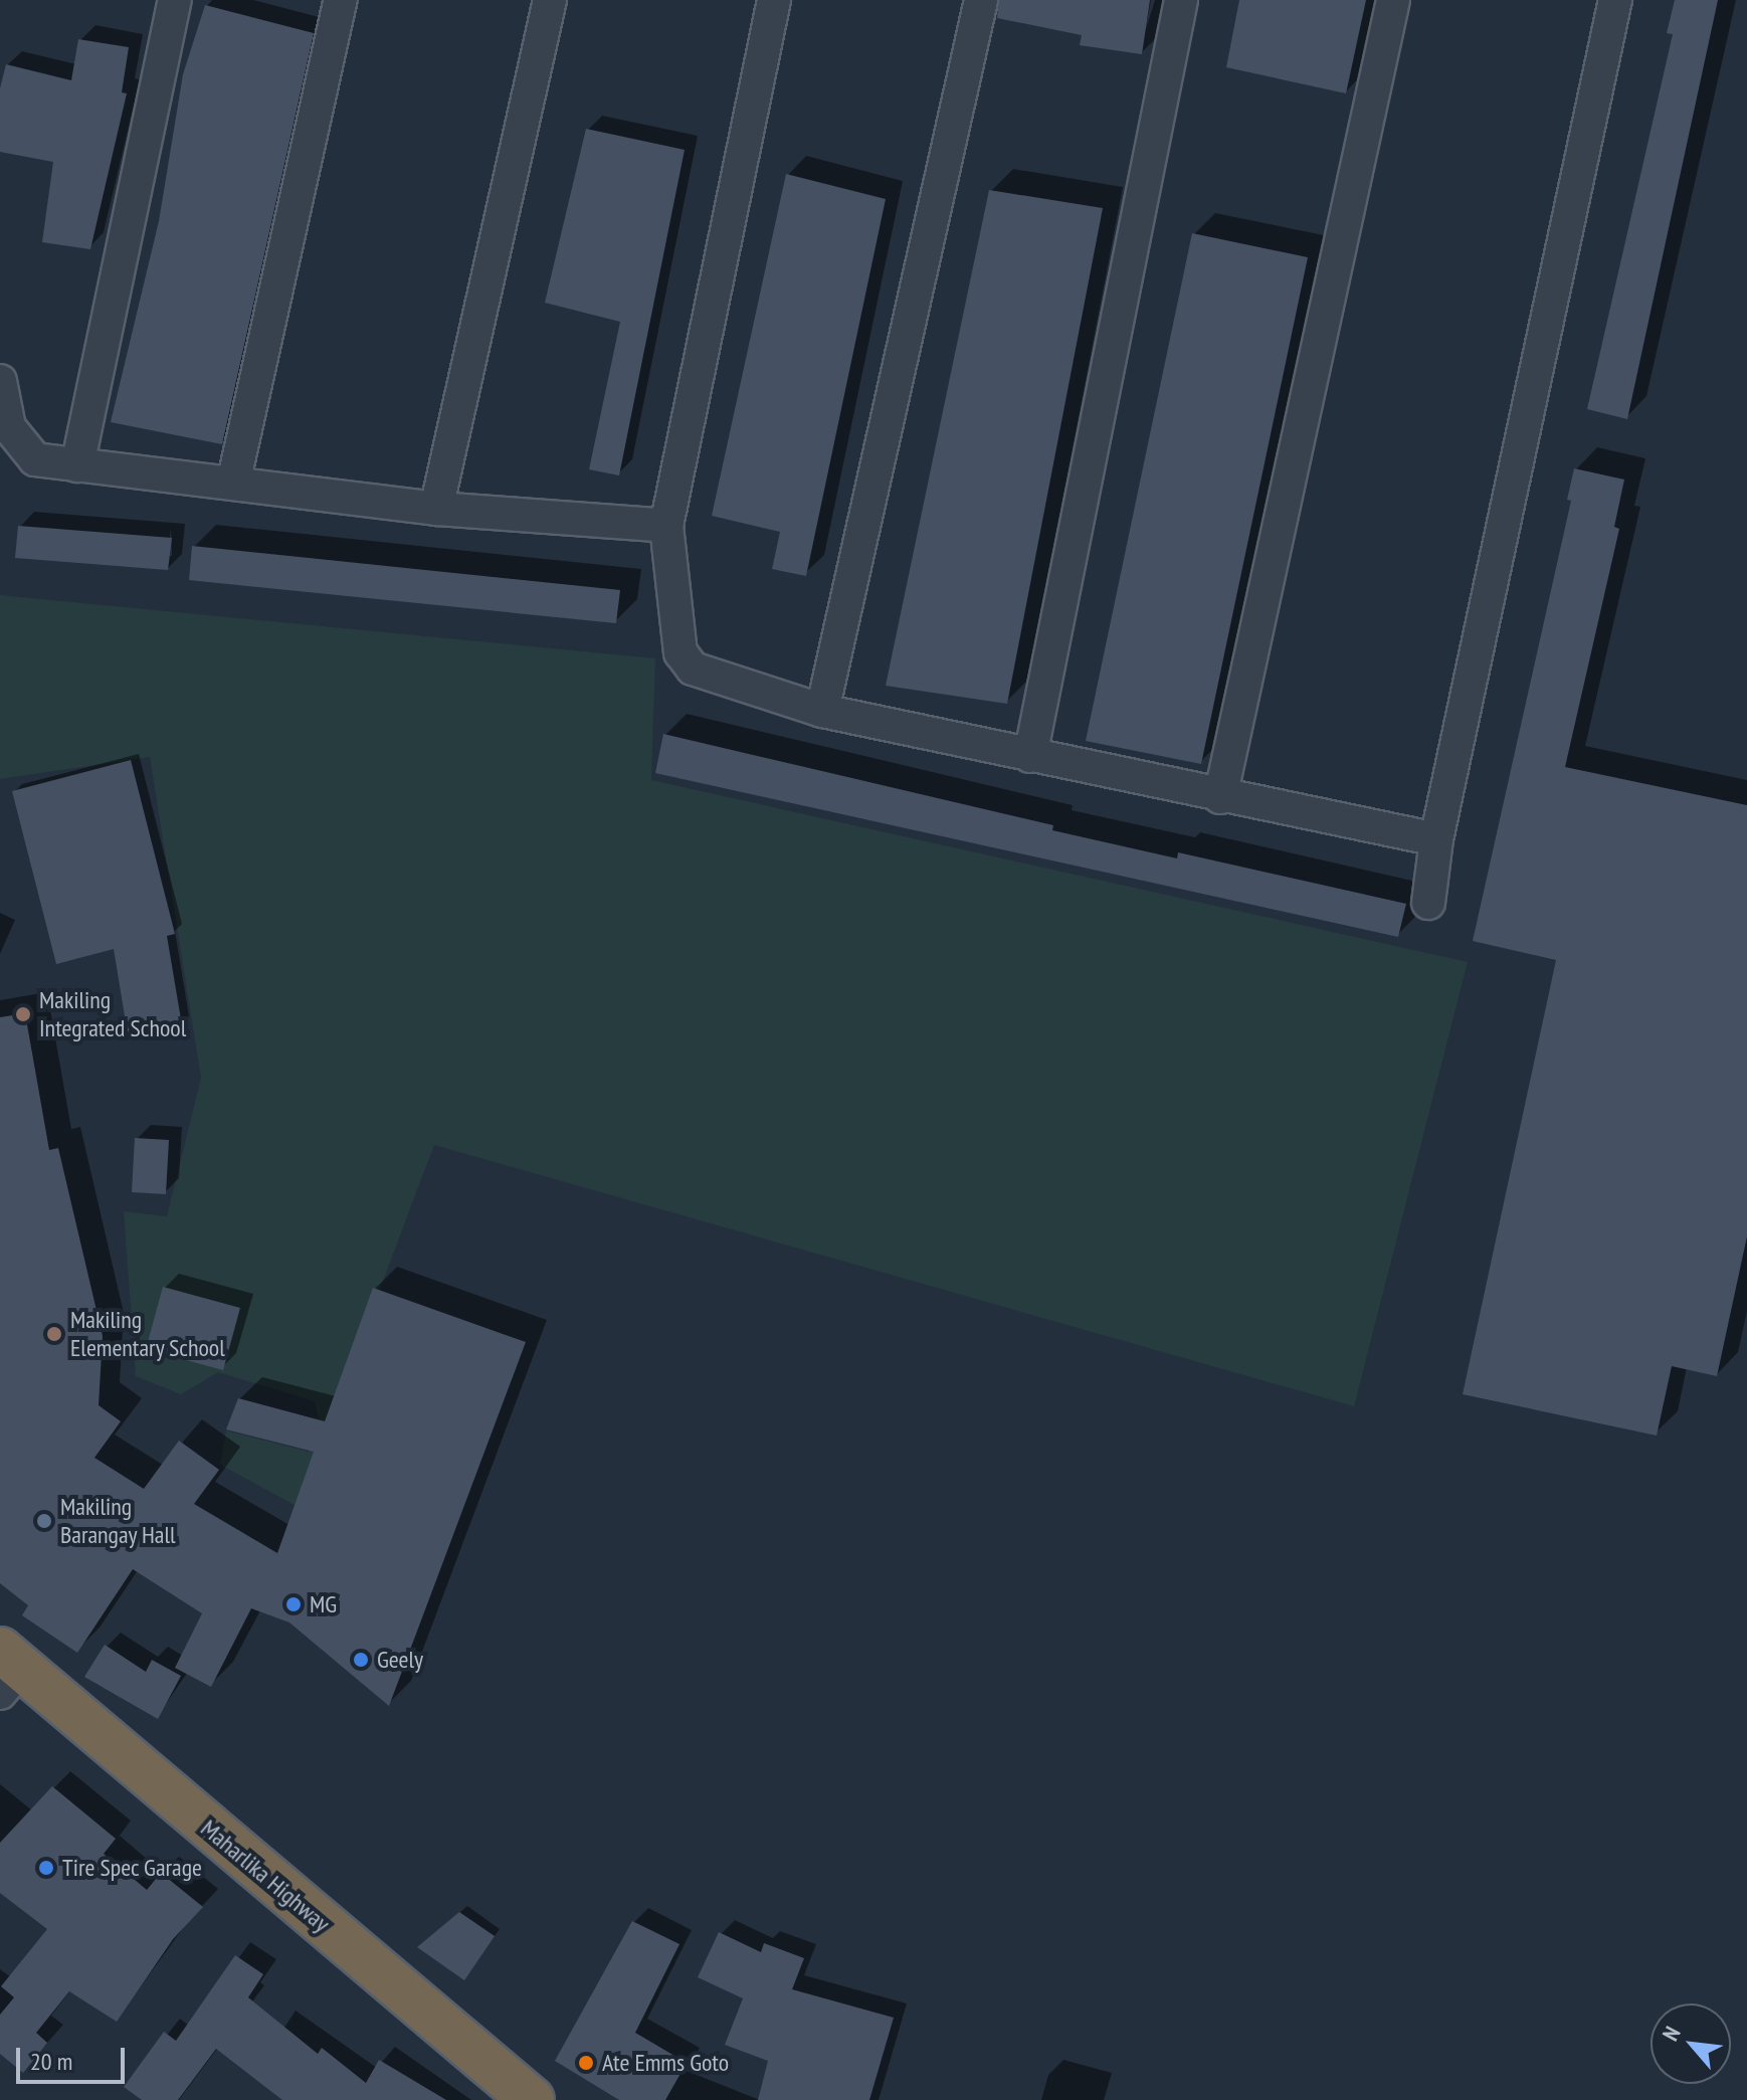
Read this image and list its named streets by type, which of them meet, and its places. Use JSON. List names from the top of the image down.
{
  "streets": {
    "highway": ["Maharlika Highway"]
  },
  "places": [
    "Makiling Integrated School",
    "Makiling Elementary School",
    "Makiling Barangay Hall",
    "MG",
    "Geely",
    "Tire Spec Garage",
    "Ate Emms Goto"
  ],
  "scale_bar": "20 m",
  "north": "top left"
}
